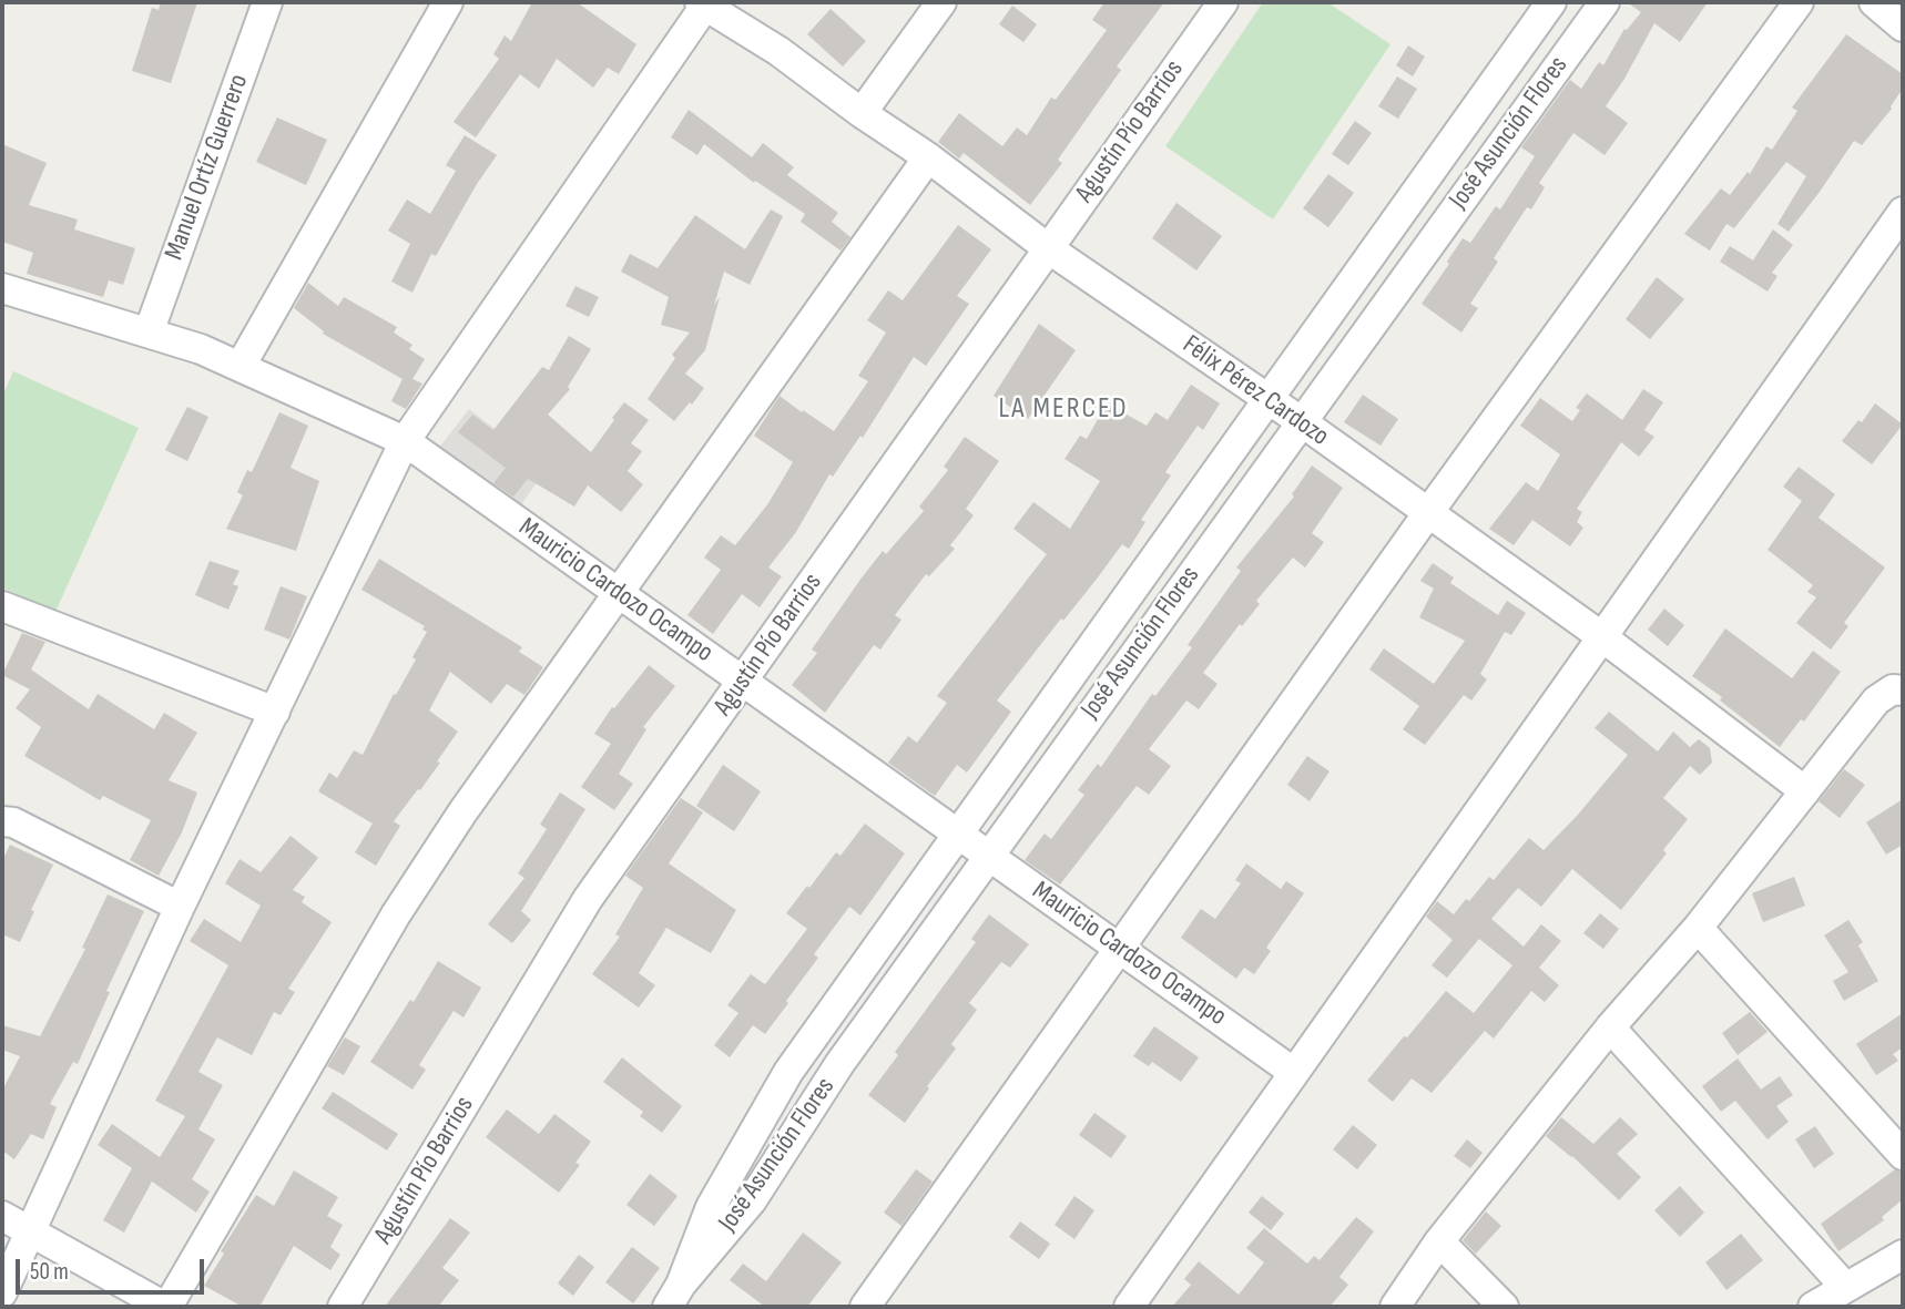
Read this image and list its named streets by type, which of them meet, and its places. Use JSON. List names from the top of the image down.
{
  "streets": {
    "street": [
      "Agustín Pío Barrios",
      "José Asunción Flores",
      "Manuel Ortíz Guerrero",
      "Félix Pérez Cardozo",
      "Mauricio Cardozo Ocampo"
    ]
  },
  "crossings": [
    ["Agustín Pío Barrios", "Félix Pérez Cardozo"],
    ["Agustín Pío Barrios", "Mauricio Cardozo Ocampo"],
    ["José Asunción Flores", "Félix Pérez Cardozo"],
    ["José Asunción Flores", "Mauricio Cardozo Ocampo"],
    ["Manuel Ortíz Guerrero", "Mauricio Cardozo Ocampo"]
  ],
  "districts": ["LA MERCED"],
  "scale_bar": "50 m"
}
